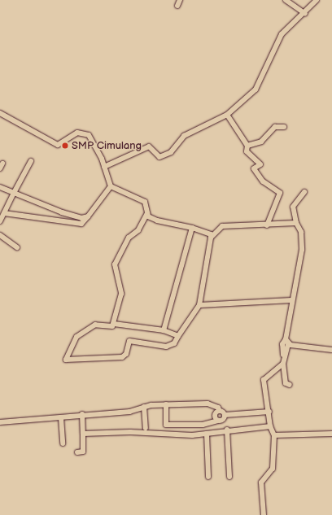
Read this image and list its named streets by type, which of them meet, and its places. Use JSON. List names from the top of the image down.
{
  "places": ["SMP Cimulang"]
}
